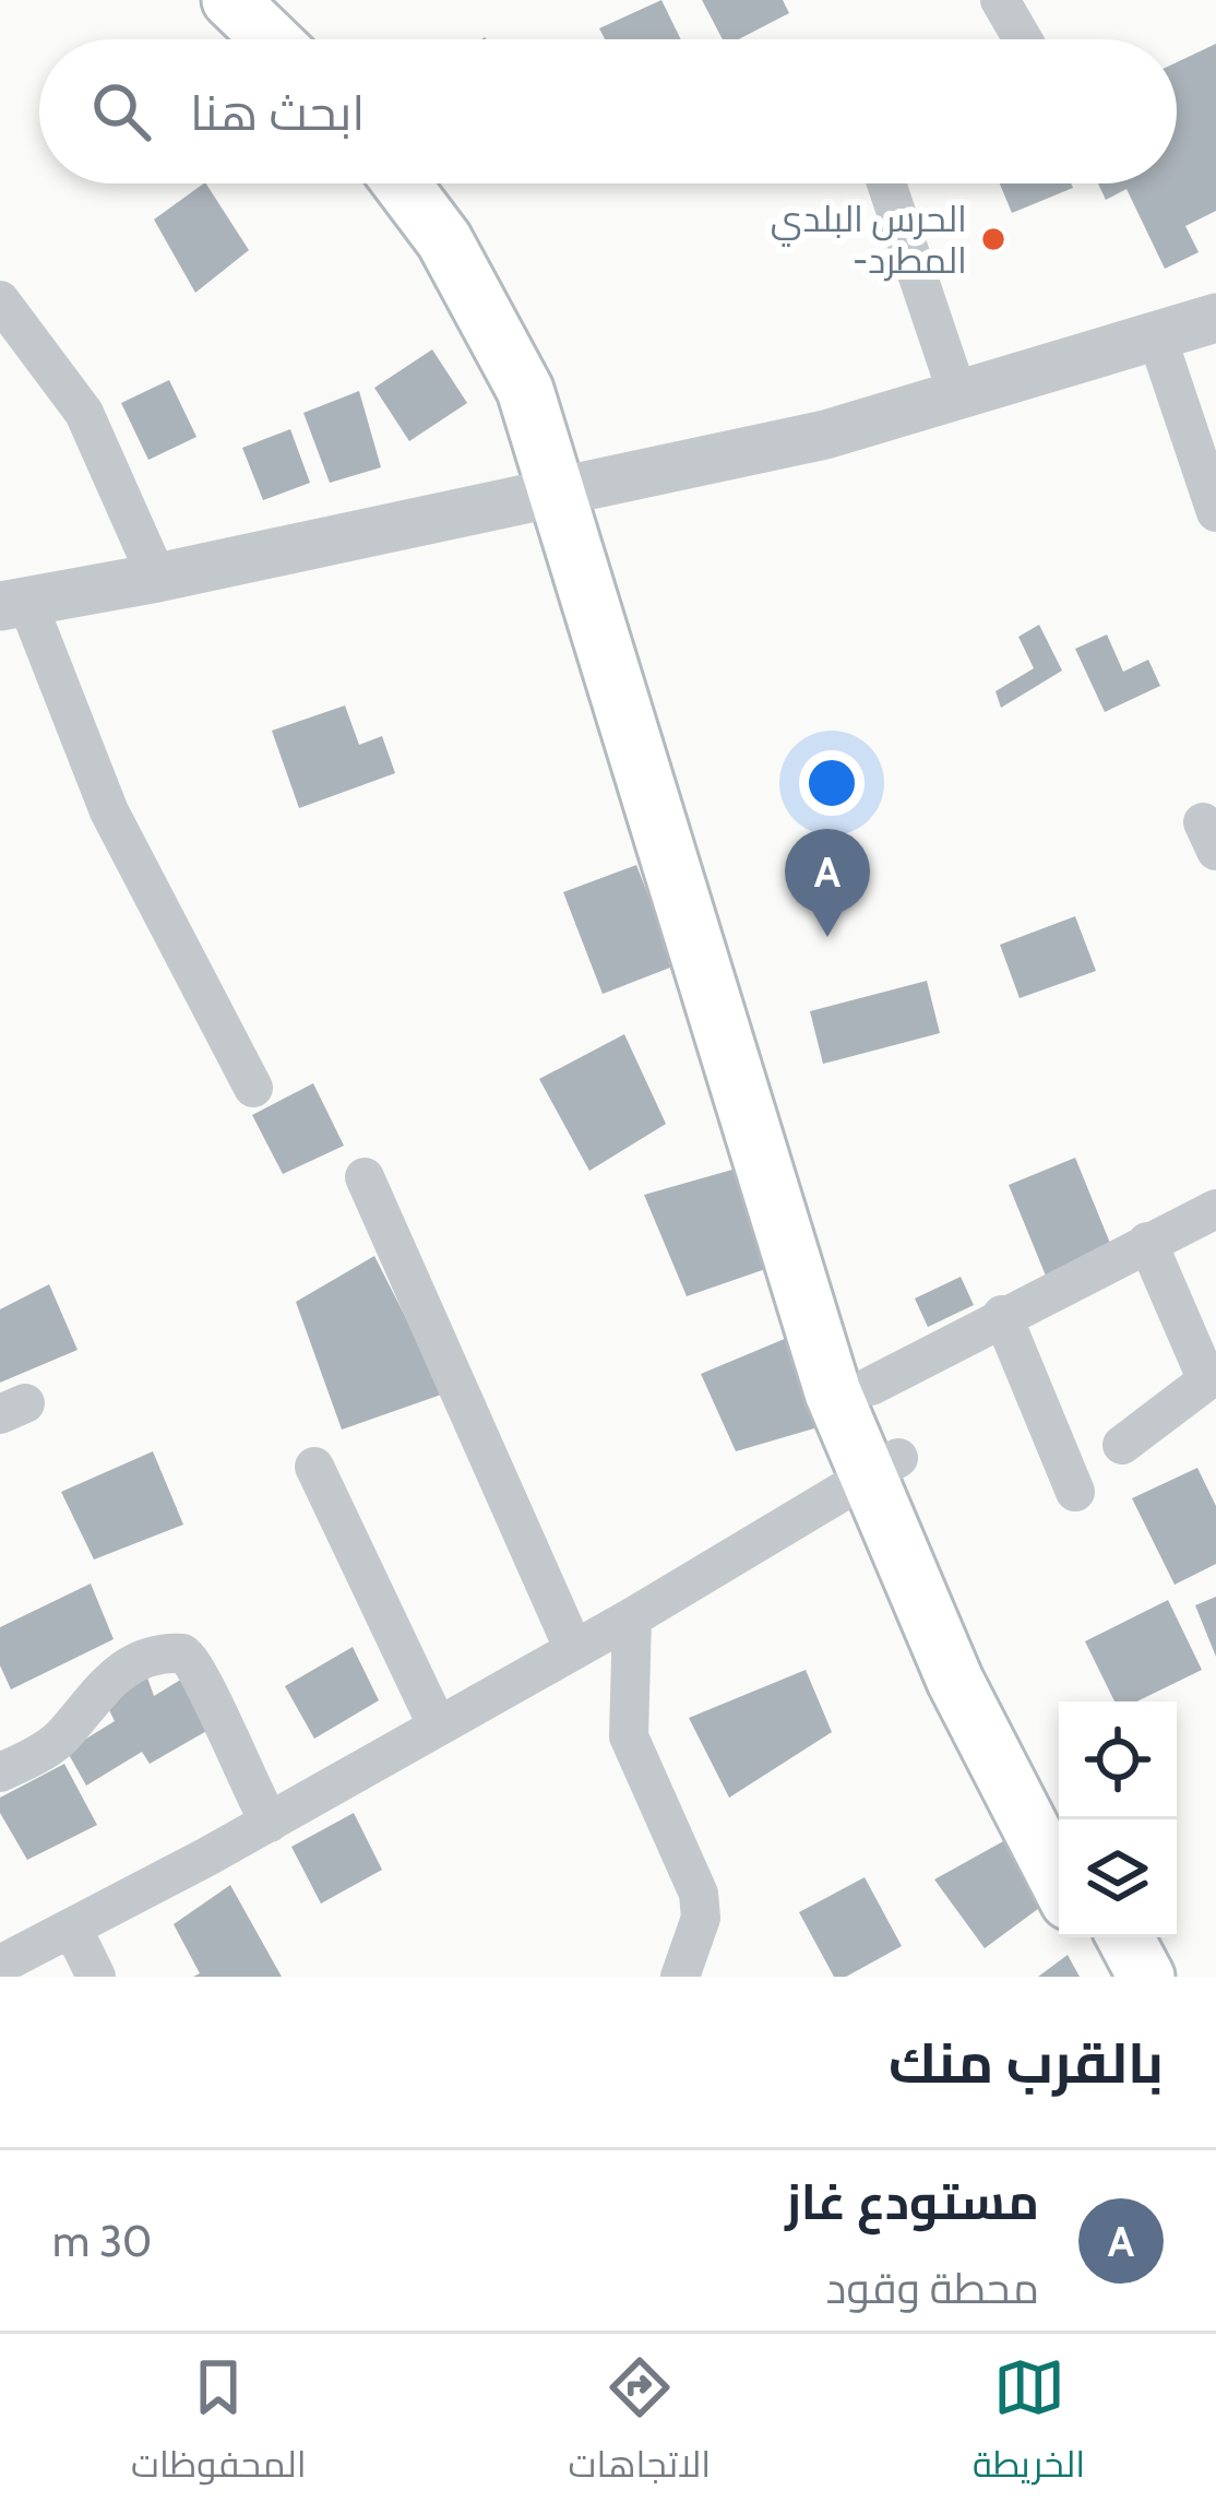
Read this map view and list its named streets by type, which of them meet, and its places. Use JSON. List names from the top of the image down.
{
  "places": ["الحرس البلدي -المطرد"],
  "page": {
    "search": "ابحث هنا",
    "pins": "A",
    "heading": "بالقرب منك",
    "list": [
      {
        "mark": "A",
        "name": "مستودع غاز",
        "note": "محطة وقود",
        "value": "30 m"
      }
    ],
    "nav": ["الخريطة", "الاتجاهات", "المحفوظات"]
  }
}
